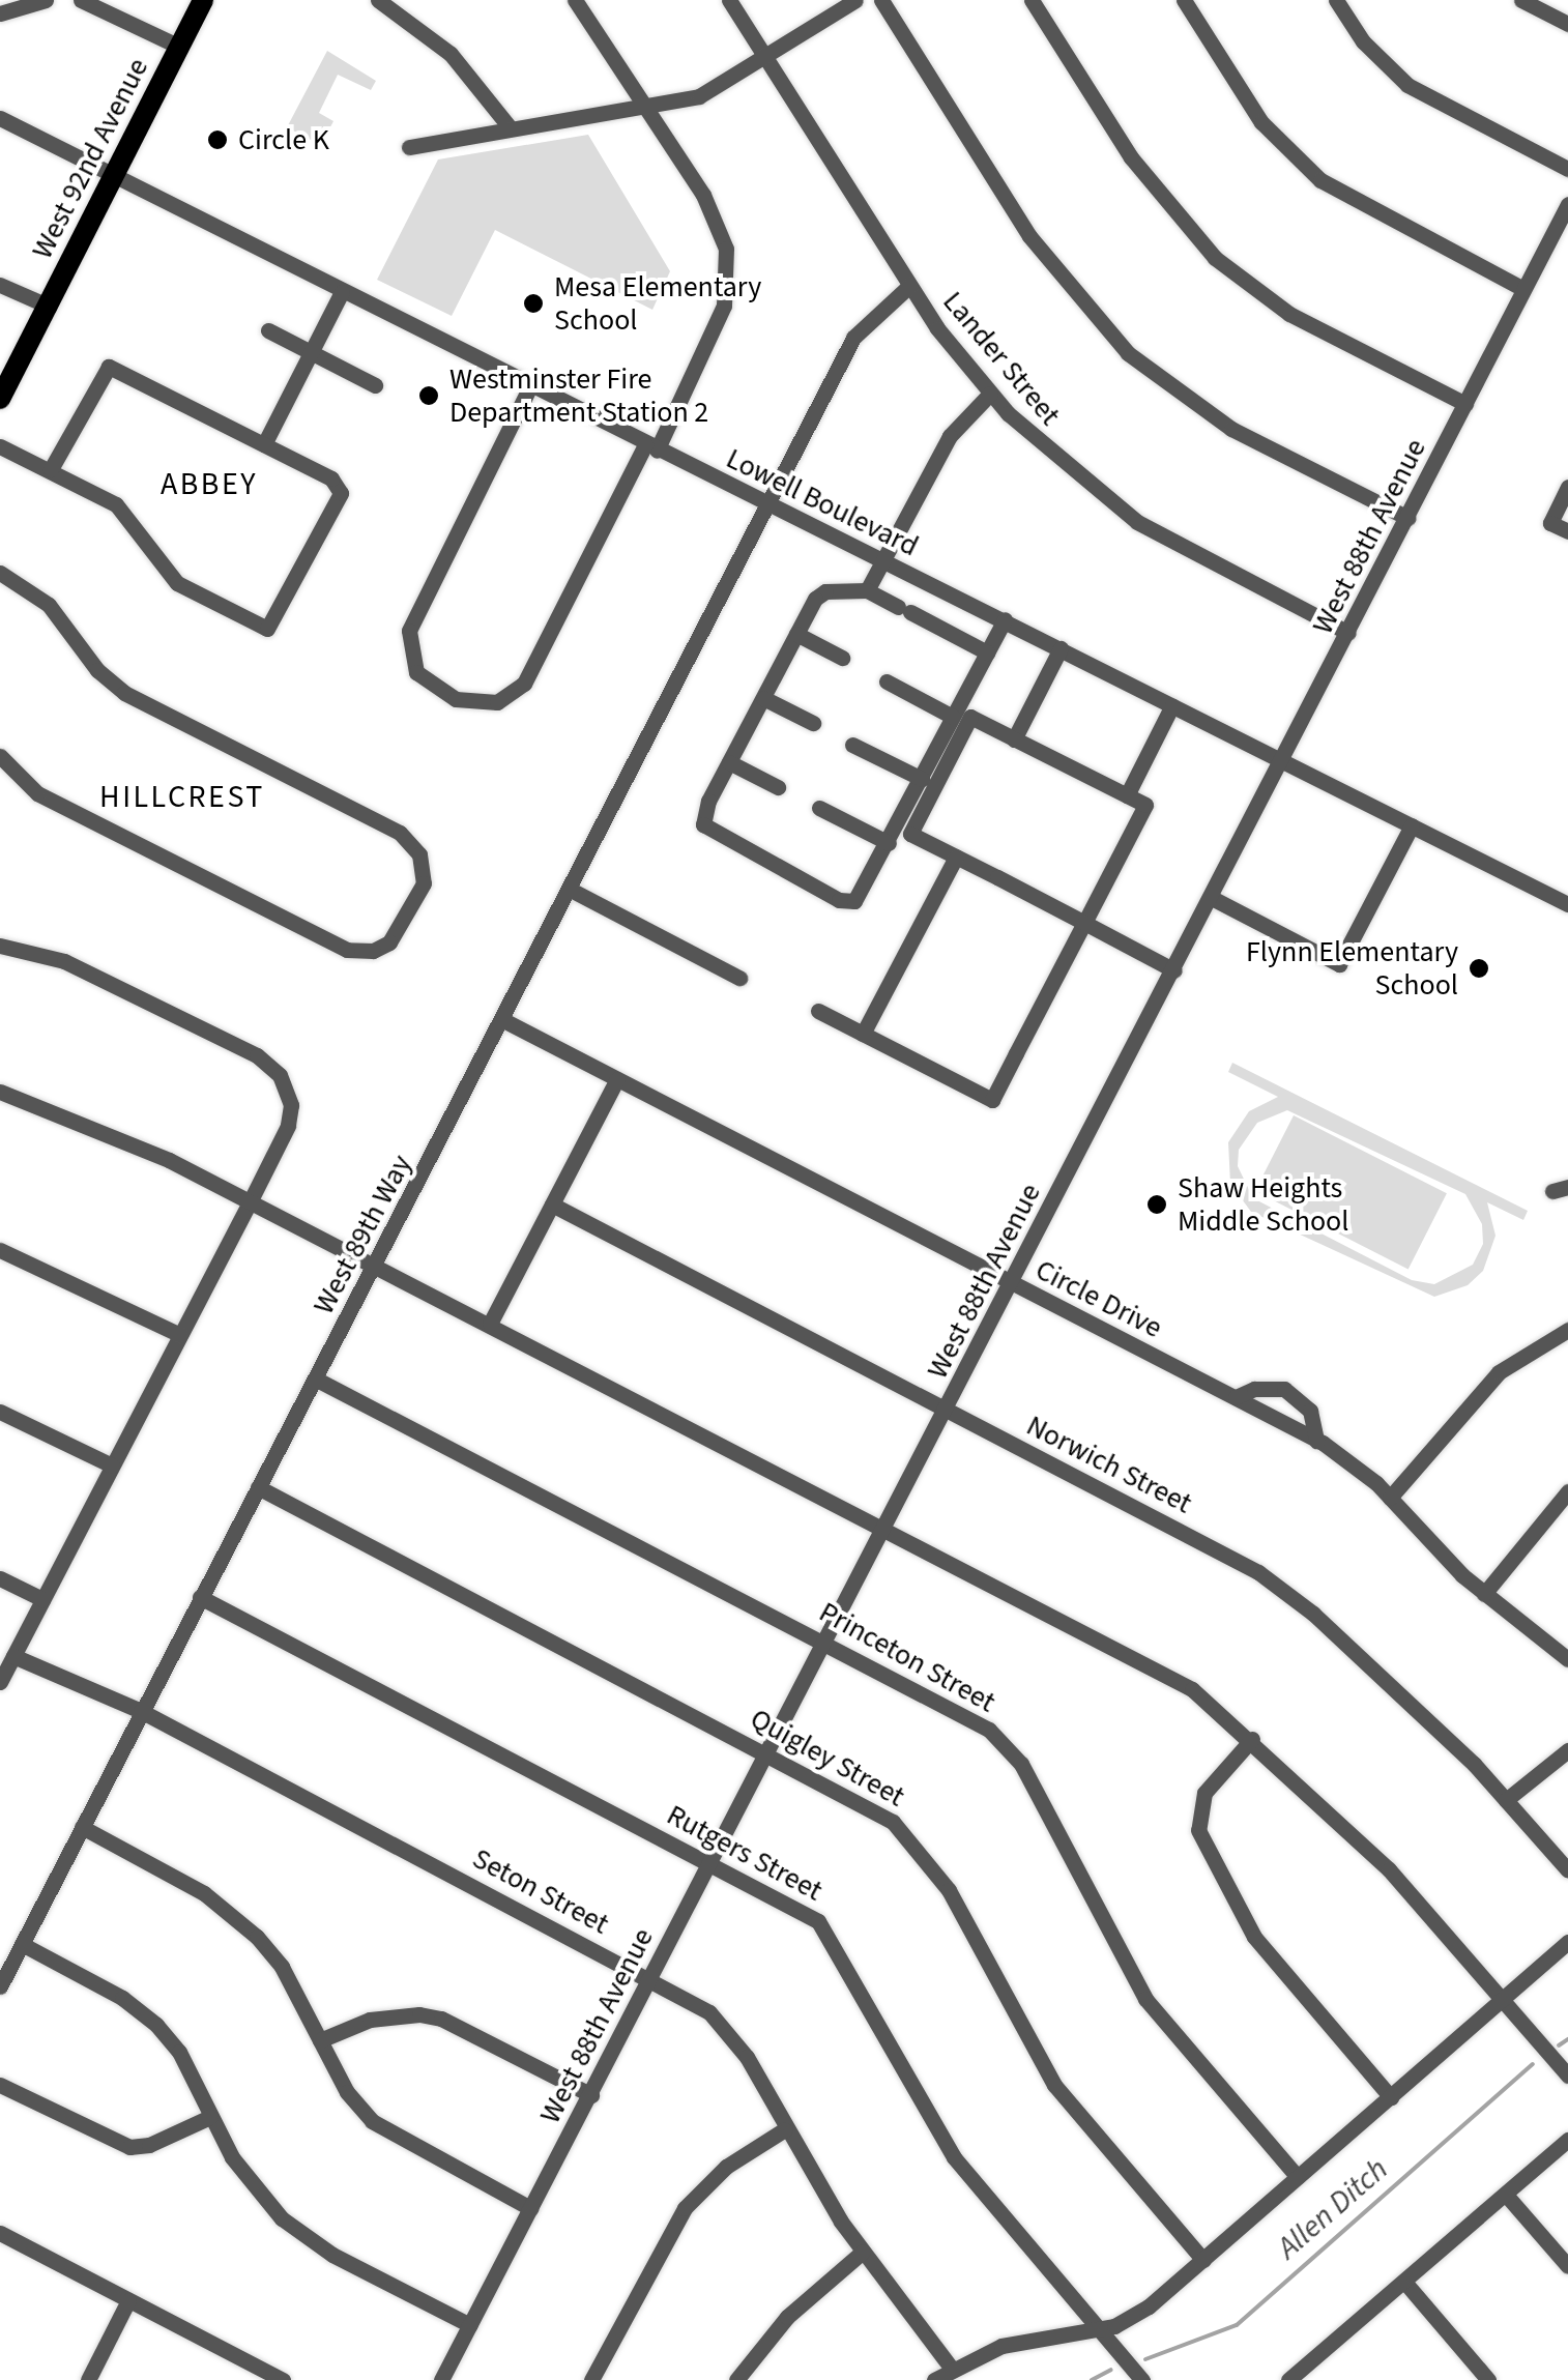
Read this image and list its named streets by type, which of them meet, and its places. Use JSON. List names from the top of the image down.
{
  "streets": {
    "main road": ["West 92nd Avenue"],
    "street": [
      "Lander Street",
      "Lowell Boulevard",
      "West 88th Avenue",
      "West 89th Way",
      "Circle Drive",
      "Norwich Street",
      "Princeton Street",
      "Quigley Street",
      "Rutgers Street",
      "Seton Street"
    ]
  },
  "crossings": [
    ["West 92nd Avenue", "Lowell Boulevard"],
    ["Lander Street", "West 88th Avenue"],
    ["Lander Street", "West 89th Way"],
    ["Lowell Boulevard", "West 88th Avenue"],
    ["Lowell Boulevard", "West 89th Way"],
    ["West 88th Avenue", "Circle Drive"],
    ["West 88th Avenue", "Norwich Street"],
    ["West 88th Avenue", "Princeton Street"],
    ["West 88th Avenue", "Quigley Street"],
    ["West 88th Avenue", "Rutgers Street"],
    ["West 88th Avenue", "Seton Street"],
    ["West 89th Way", "Circle Drive"],
    ["West 89th Way", "Princeton Street"],
    ["West 89th Way", "Quigley Street"],
    ["West 89th Way", "Rutgers Street"],
    ["West 89th Way", "Seton Street"]
  ],
  "districts": ["ABBEY", "HILLCREST"],
  "water": ["Allen Ditch"],
  "places": [
    "Circle K",
    "Mesa Elementary School",
    "Westminster Fire Department Station 2",
    "Flynn Elementary School",
    "Shaw Heights Middle School"
  ]
}
